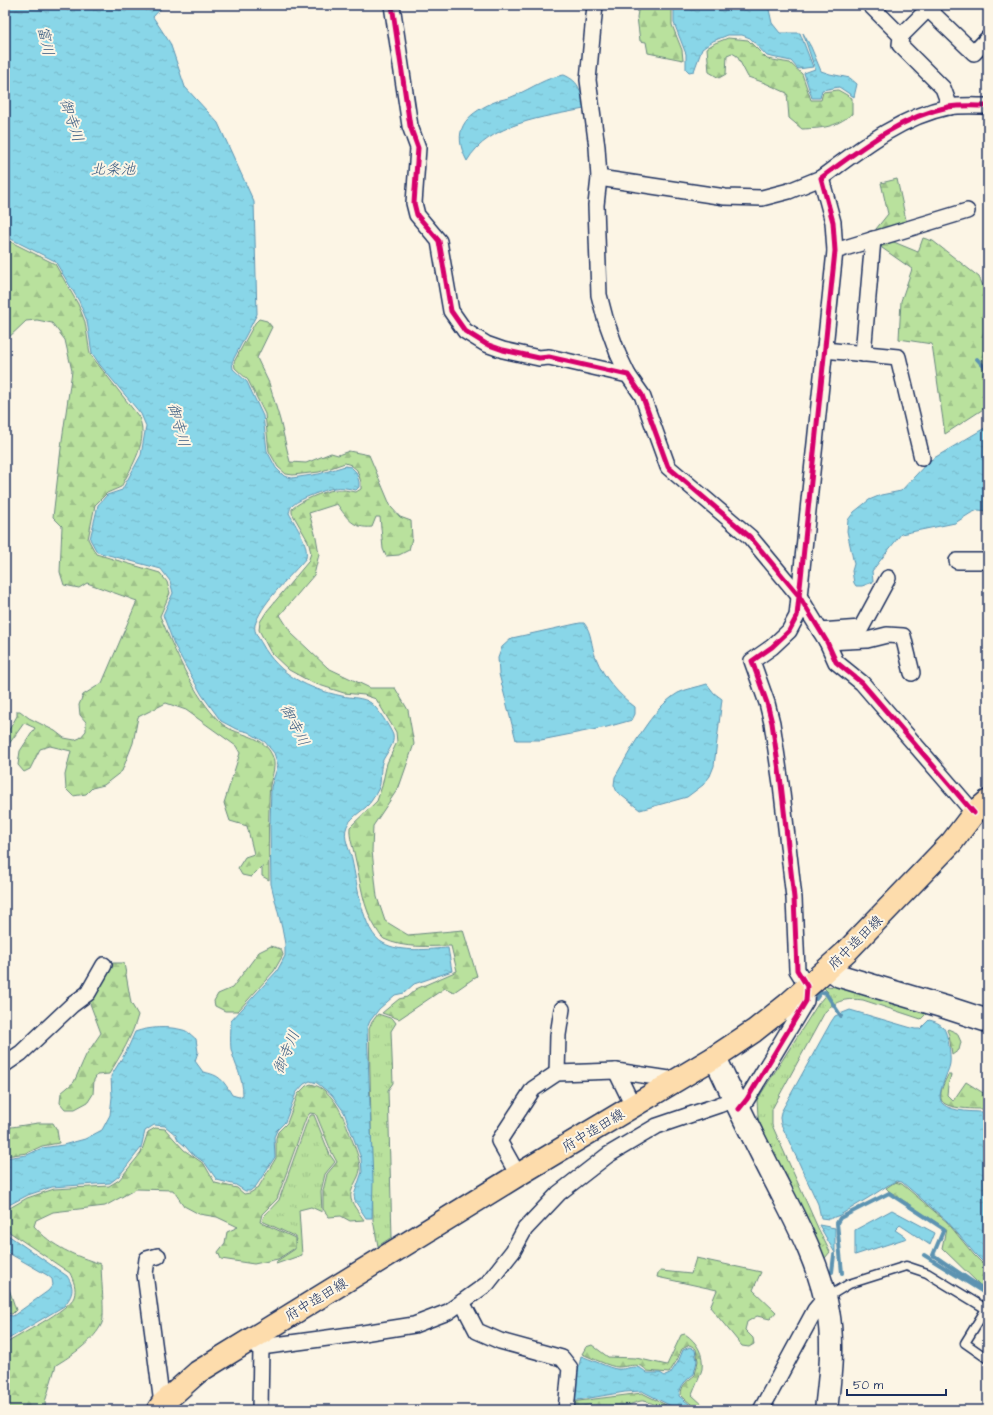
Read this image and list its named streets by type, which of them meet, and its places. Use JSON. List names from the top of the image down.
{
  "streets": {
    "main road": ["府中造田線"]
  },
  "water": ["富川", "御寺川", "北条池"],
  "scale_bar": "50 m"
}
